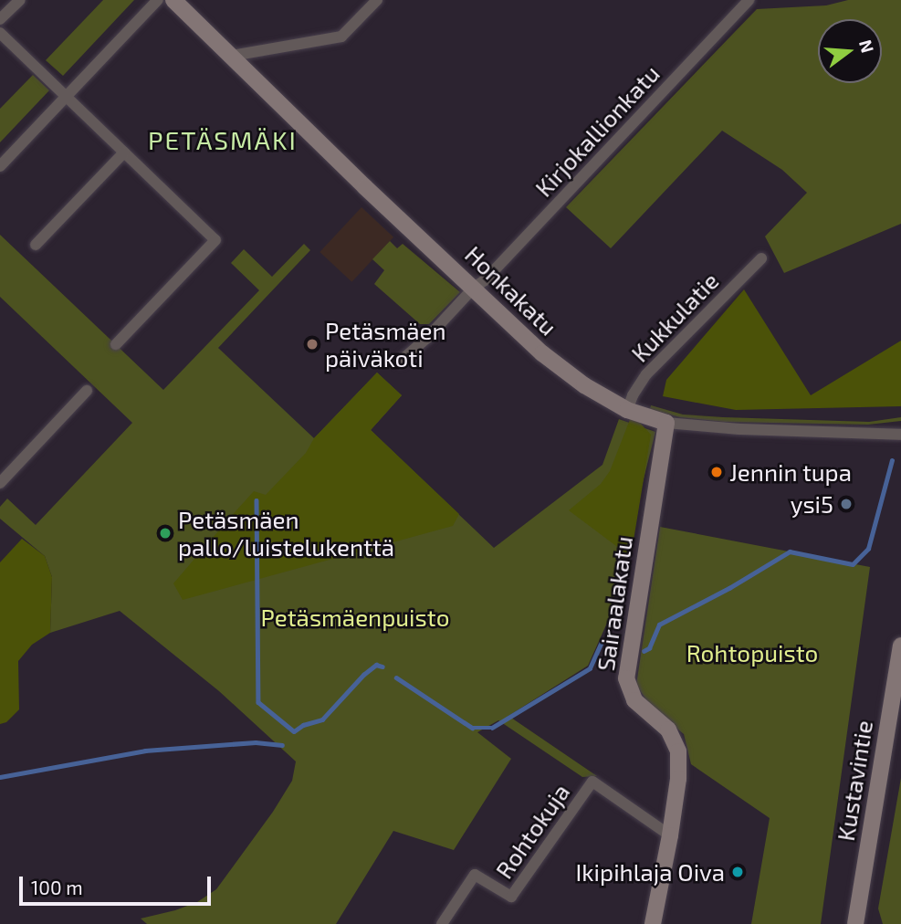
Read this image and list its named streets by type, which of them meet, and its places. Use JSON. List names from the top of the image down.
{
  "streets": {
    "street": [
      "Kirjokallionkatu",
      "Honkakatu",
      "Kukkulatie",
      "Sairaalakatu",
      "Kustavintie",
      "Rohtokuja"
    ]
  },
  "crossings": [
    ["Kirjokallionkatu", "Honkakatu"],
    ["Honkakatu", "Kukkulatie"],
    ["Honkakatu", "Sairaalakatu"],
    ["Sairaalakatu", "Rohtokuja"]
  ],
  "districts": ["PETÄSMÄKI"],
  "parks": ["Petäsmäenpuisto", "Rohtopuisto"],
  "places": [
    "Petäsmäen päiväkoti",
    "Jennin tupa",
    "ysi5",
    "Petäsmäen pallo/luistelukenttä",
    "Ikipihlaja Oiva"
  ],
  "scale_bar": "100 m",
  "north": "right"
}
